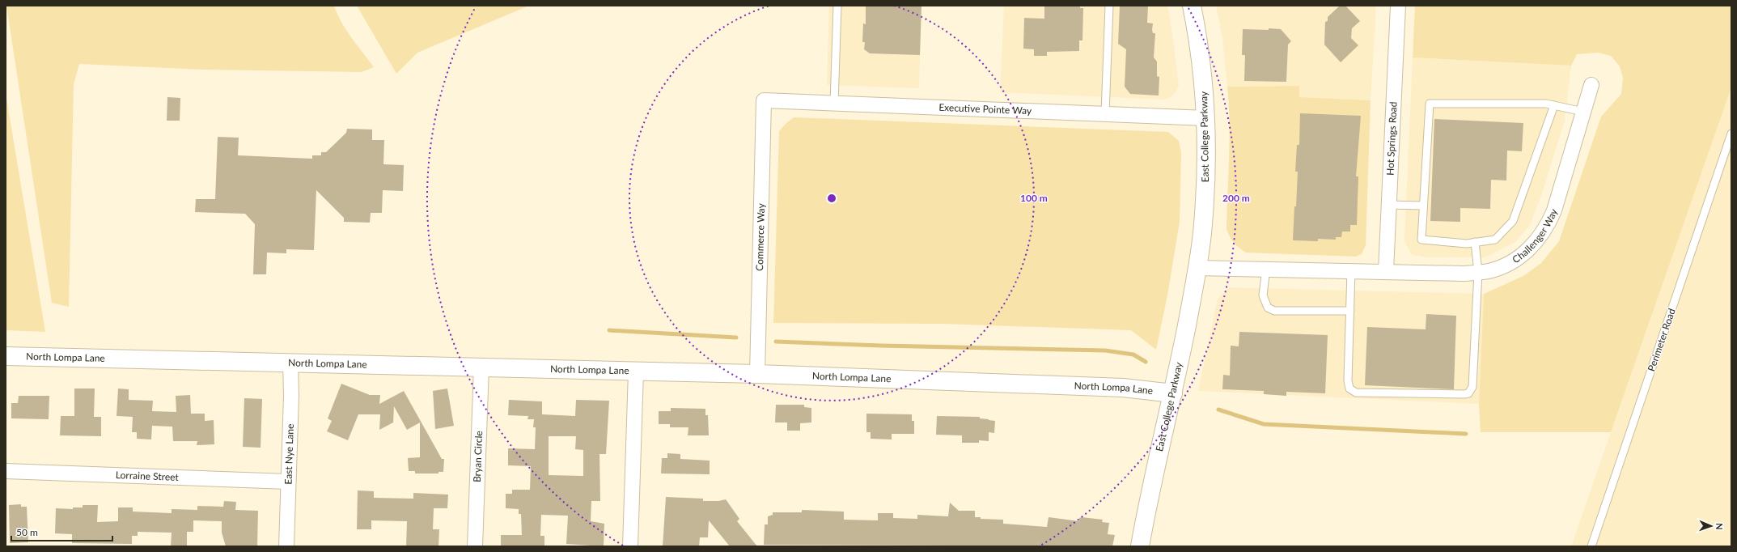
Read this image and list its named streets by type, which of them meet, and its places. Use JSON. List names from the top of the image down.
{
  "streets": {
    "street": [
      "Executive Pointe Way",
      "East College Parkway",
      "Hot Springs Road",
      "Challenger Way",
      "Commerce Way",
      "North Lompa Lane",
      "East Nye Lane",
      "Bryan Circle",
      "Lorraine Street"
    ],
    "lane": ["Perimeter Road"]
  },
  "crossings": [
    ["Executive Pointe Way", "East College Parkway"],
    ["Executive Pointe Way", "Commerce Way"],
    ["East College Parkway", "North Lompa Lane"],
    ["Hot Springs Road", "Challenger Way"],
    ["Commerce Way", "North Lompa Lane"],
    ["North Lompa Lane", "East Nye Lane"],
    ["North Lompa Lane", "Bryan Circle"],
    ["East Nye Lane", "Lorraine Street"]
  ],
  "scale_bar": "50 m",
  "north": "right",
  "rings": ["100 m", "200 m"]
}
